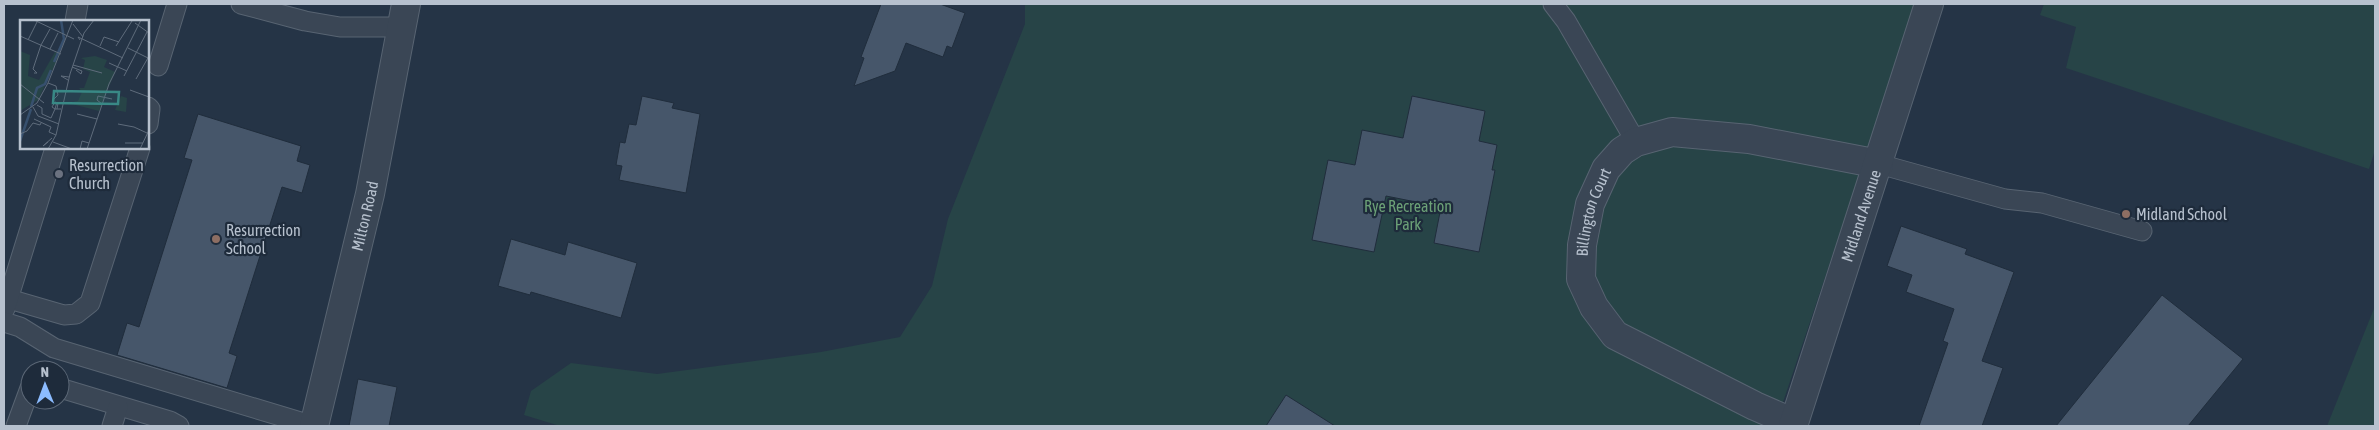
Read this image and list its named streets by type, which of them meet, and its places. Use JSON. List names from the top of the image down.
{
  "streets": {
    "street": ["Billington Court", "Midland Avenue", "Milton Road"]
  },
  "crossings": [
    ["Billington Court", "Midland Avenue"]
  ],
  "parks": ["Rye Recreation Park"],
  "places": ["Resurrection Church", "Midland School", "Resurrection School"],
  "north": "top"
}
